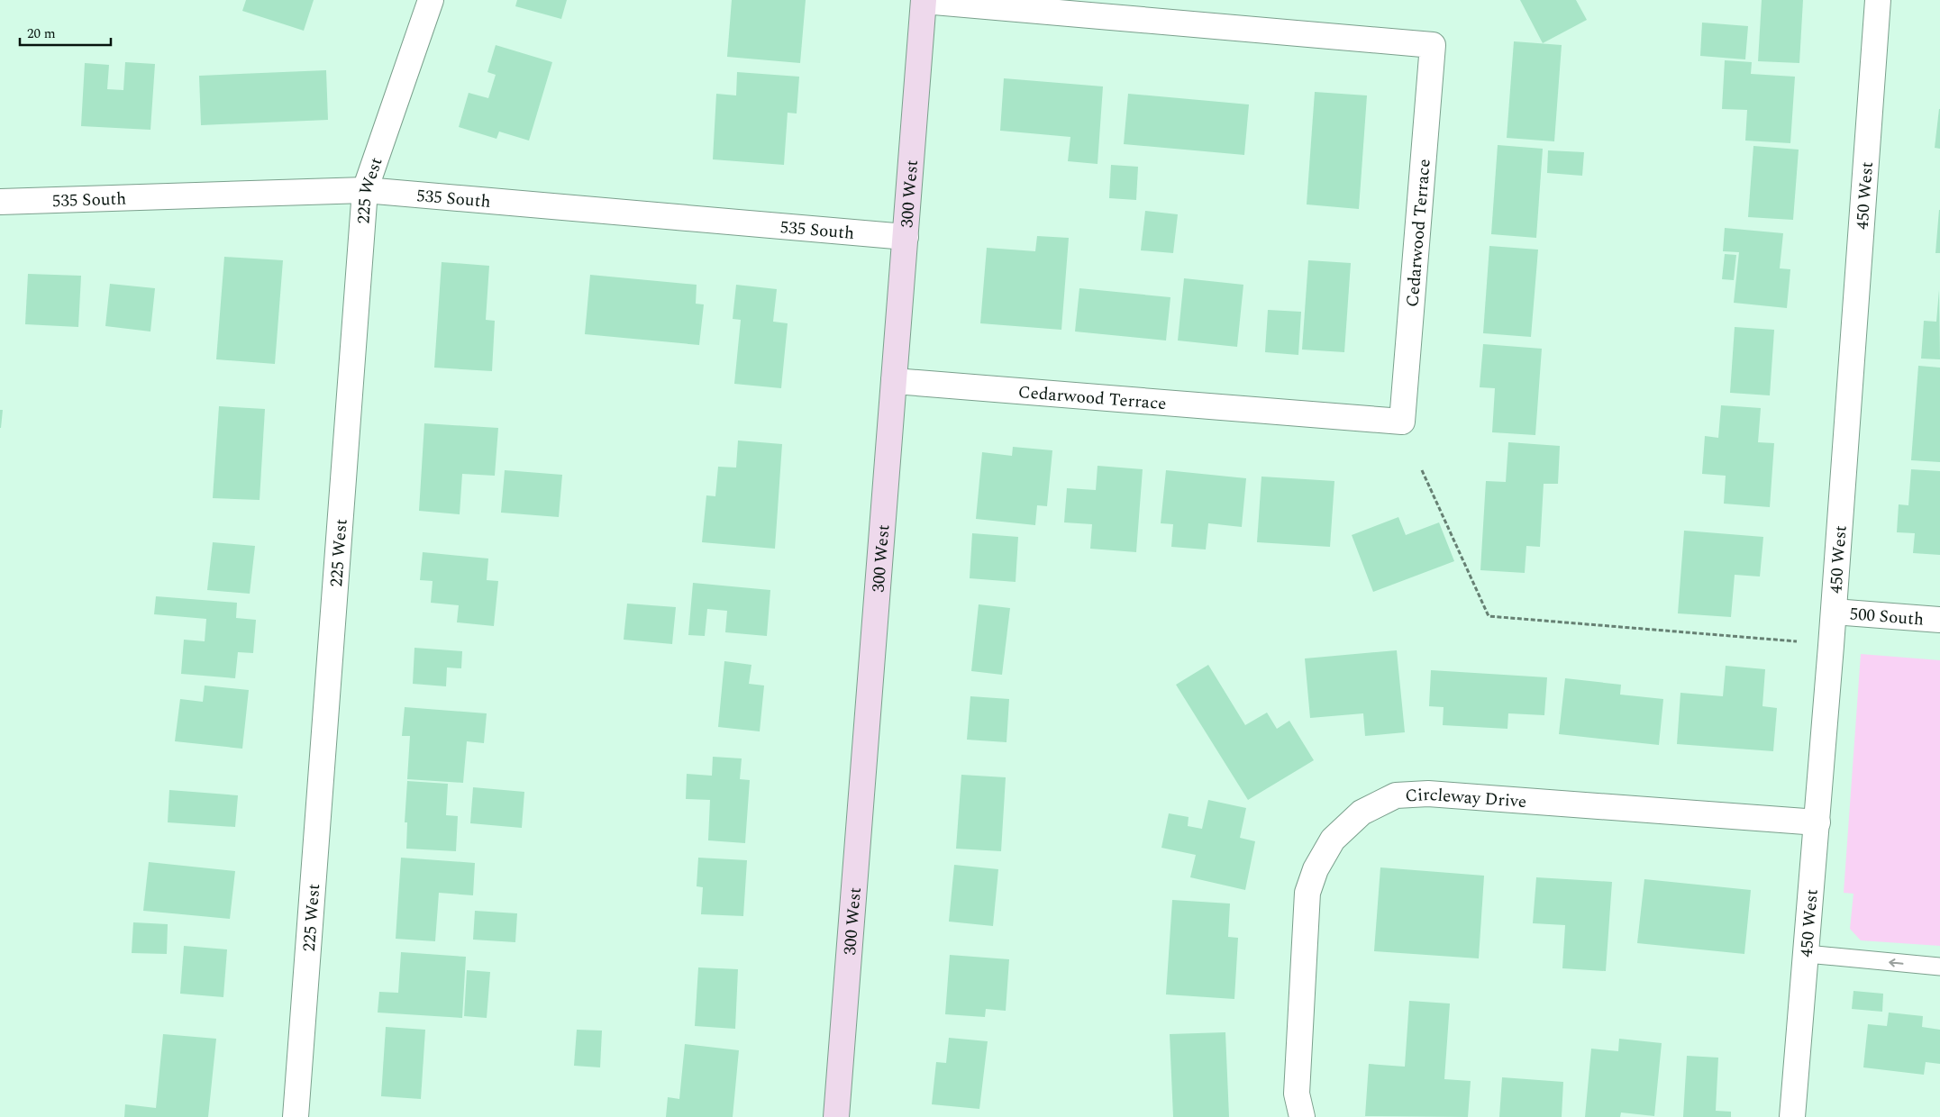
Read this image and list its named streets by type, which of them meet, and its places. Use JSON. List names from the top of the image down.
{
  "streets": {
    "street": [
      "225 West",
      "300 West",
      "450 West",
      "535 South",
      "Cedarwood Terrace",
      "500 South",
      "Circleway Drive"
    ]
  },
  "crossings": [
    ["225 West", "535 South"],
    ["300 West", "535 South"],
    ["300 West", "Cedarwood Terrace"],
    ["450 West", "500 South"],
    ["450 West", "Circleway Drive"]
  ],
  "scale_bar": "20 m"
}
